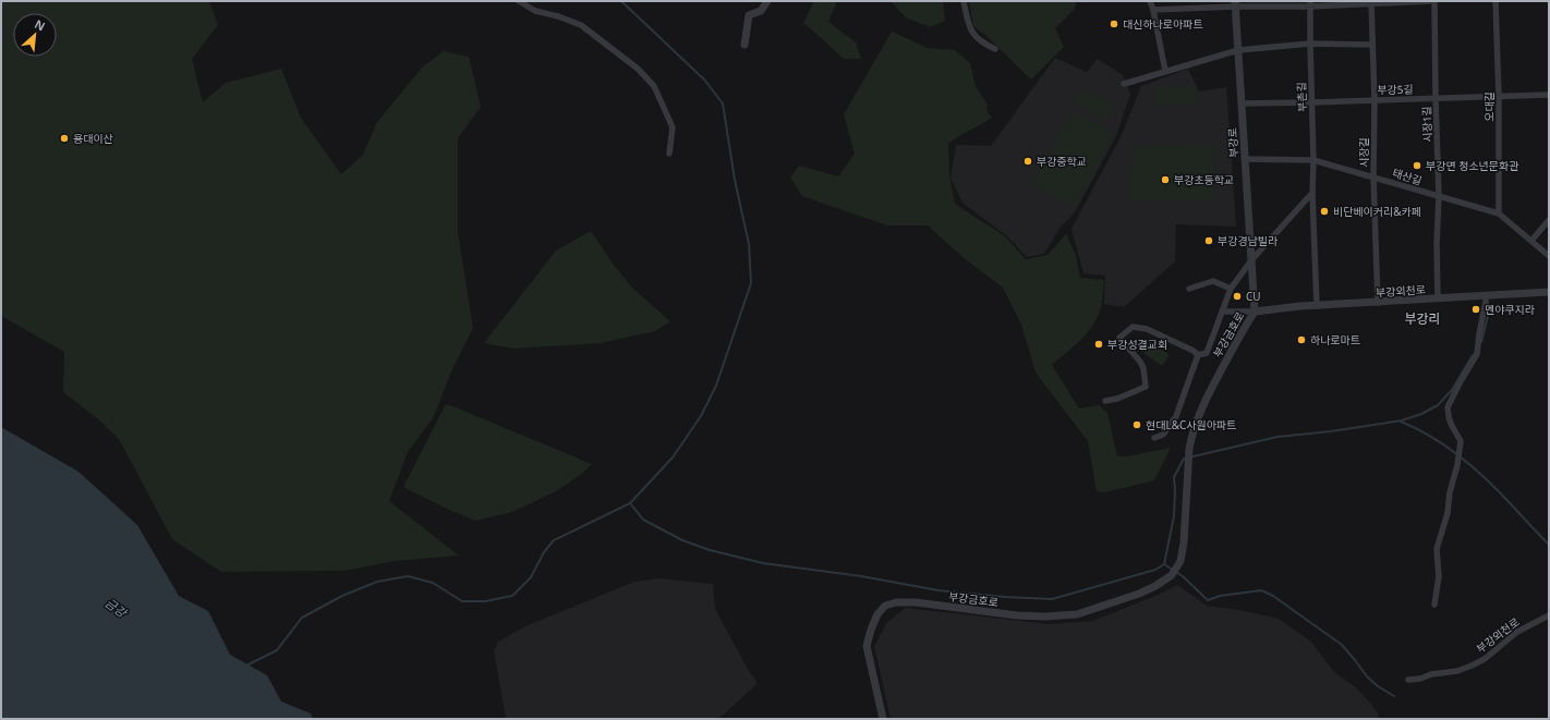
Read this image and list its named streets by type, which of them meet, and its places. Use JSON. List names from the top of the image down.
{
  "streets": {
    "street": [
      "부강5길",
      "부촌길",
      "오대길",
      "시장1길",
      "부강로",
      "시장길",
      "태산길",
      "부강외천로",
      "부강금호로"
    ]
  },
  "crossings": [
    ["부강5길", "부촌길"],
    ["부강5길", "오대길"],
    ["부강5길", "시장1길"],
    ["부강5길", "부강로"],
    ["부강5길", "시장길"],
    ["부촌길", "태산길"],
    ["부촌길", "부강외천로"],
    ["오대길", "태산길"],
    ["시장1길", "태산길"],
    ["시장1길", "부강외천로"],
    ["부강로", "태산길"],
    ["부강로", "부강외천로"],
    ["부강로", "부강금호로"],
    ["시장길", "태산길"],
    ["시장길", "부강외천로"],
    ["부강외천로", "부강금호로"]
  ],
  "districts": ["부강리"],
  "water": ["금강"],
  "places": [
    "대신하나로아파트",
    "용대이산",
    "부강중학교",
    "부강면 청소년문화관",
    "부강초등학교",
    "비단베이커리&카페",
    "부강경남빌라",
    "CU",
    "멘야쿠지라",
    "하나로마트",
    "부강성결교회",
    "현대L&C사원아파트"
  ],
  "north": "top right"
}
